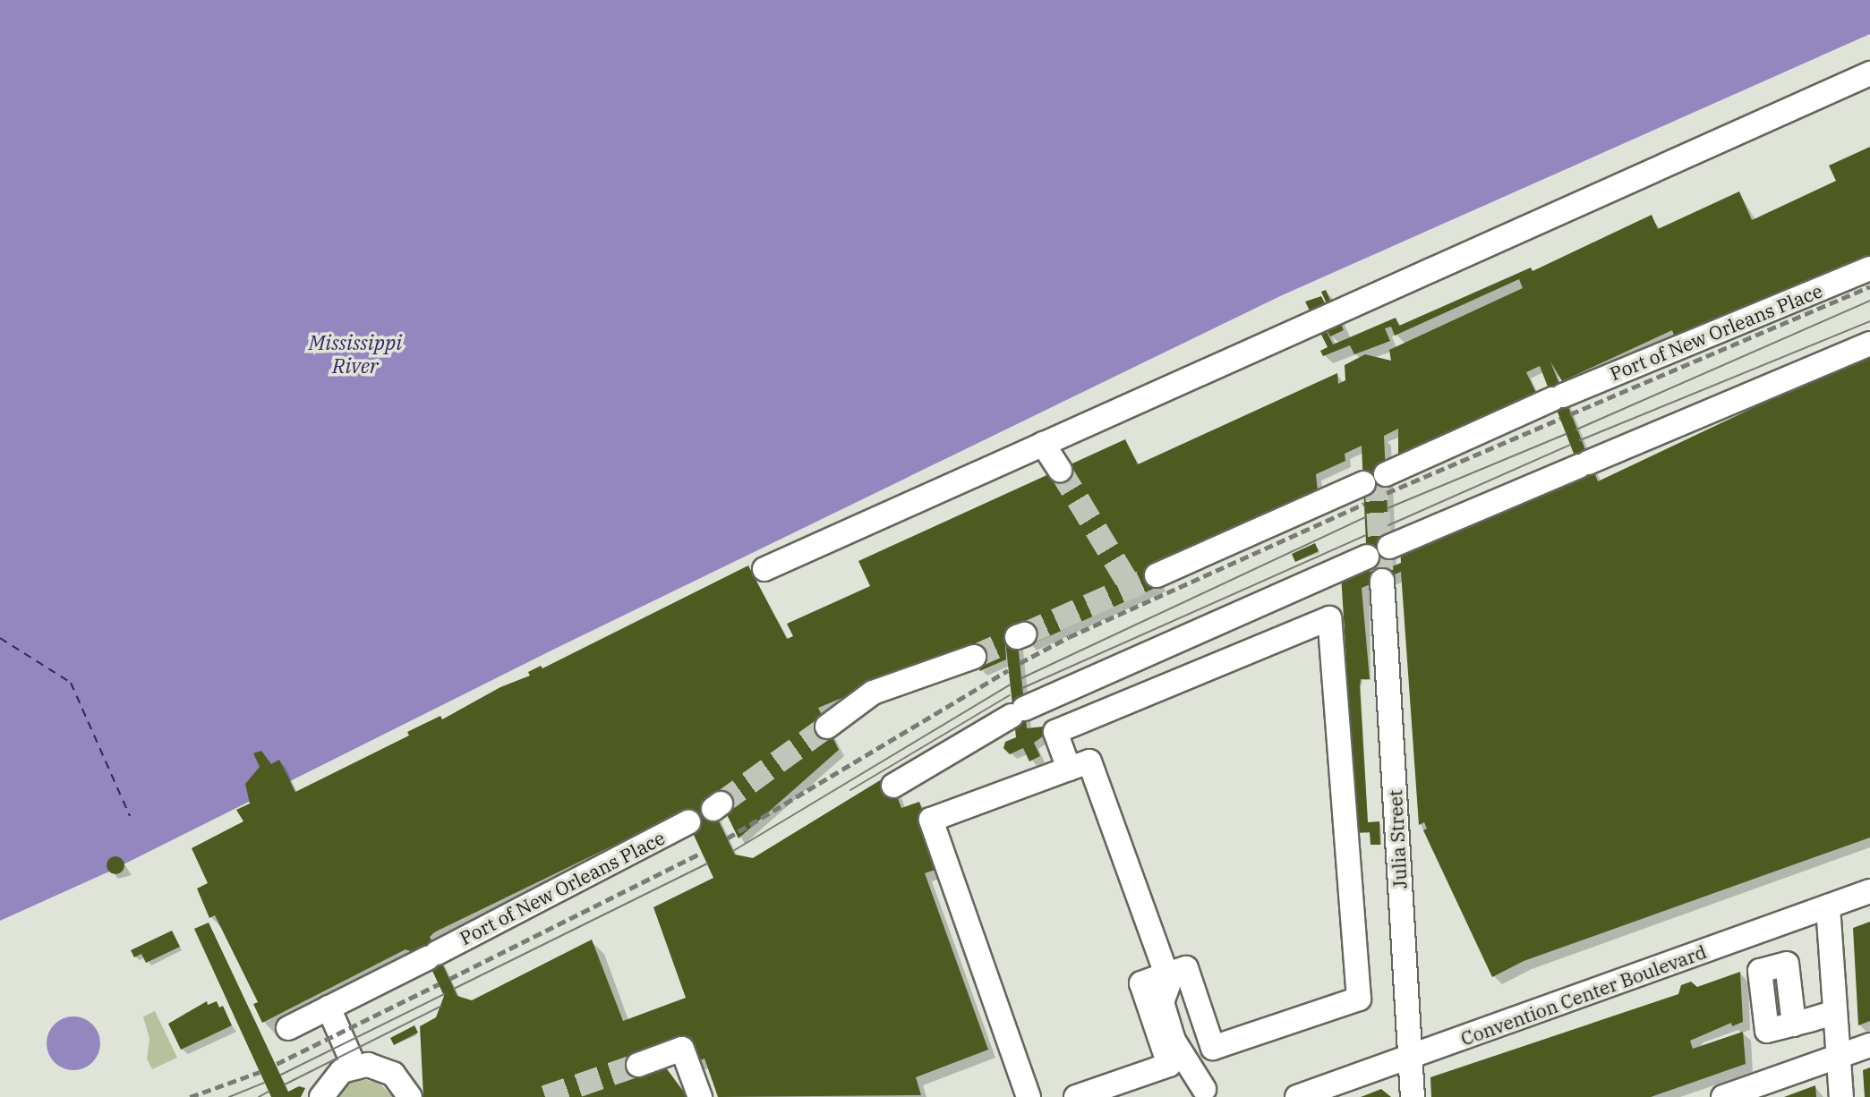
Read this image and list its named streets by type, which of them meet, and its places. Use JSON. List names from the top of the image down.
{
  "streets": {
    "street": ["Port of New Orleans Place", "Julia Street", "Convention Center Boulevard"]
  },
  "crossings": [
    ["Julia Street", "Convention Center Boulevard"]
  ],
  "water": ["Mississippi River"]
}
